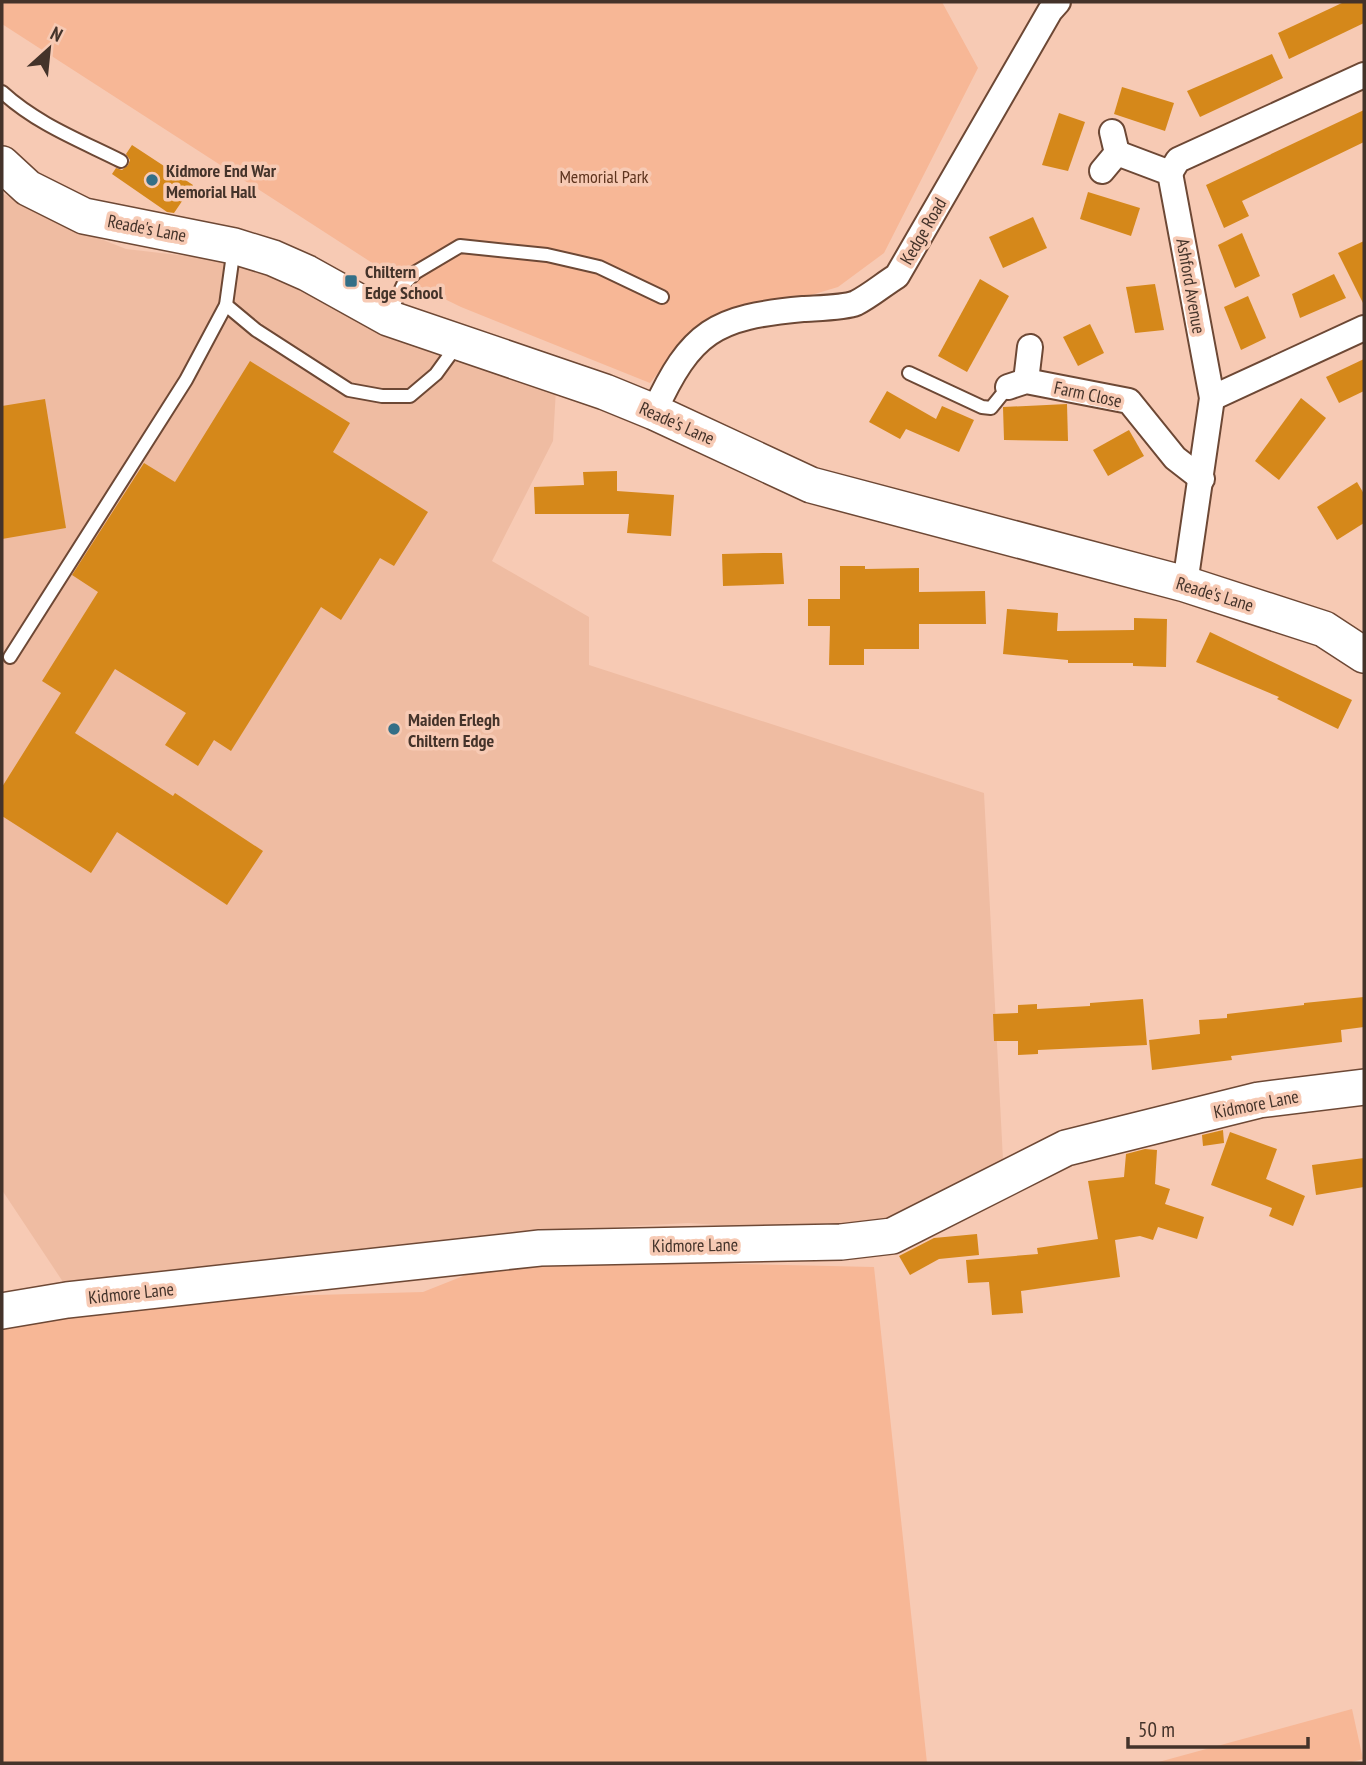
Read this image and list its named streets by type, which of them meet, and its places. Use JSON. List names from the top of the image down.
{
  "streets": {
    "street": [
      "Reade's Lane",
      "Kedge Road",
      "Ashford Avenue",
      "Farm Close",
      "Kidmore Lane"
    ]
  },
  "crossings": [
    ["Reade's Lane", "Kedge Road"],
    ["Reade's Lane", "Ashford Avenue"],
    ["Ashford Avenue", "Farm Close"]
  ],
  "parks": ["Memorial Park"],
  "places": {
    "other": ["Kidmore End War Memorial Hall", "Maiden Erlegh Chiltern Edge"],
    "transit": ["Chiltern Edge School"]
  },
  "scale_bar": "50 m",
  "north": "top right"
}
